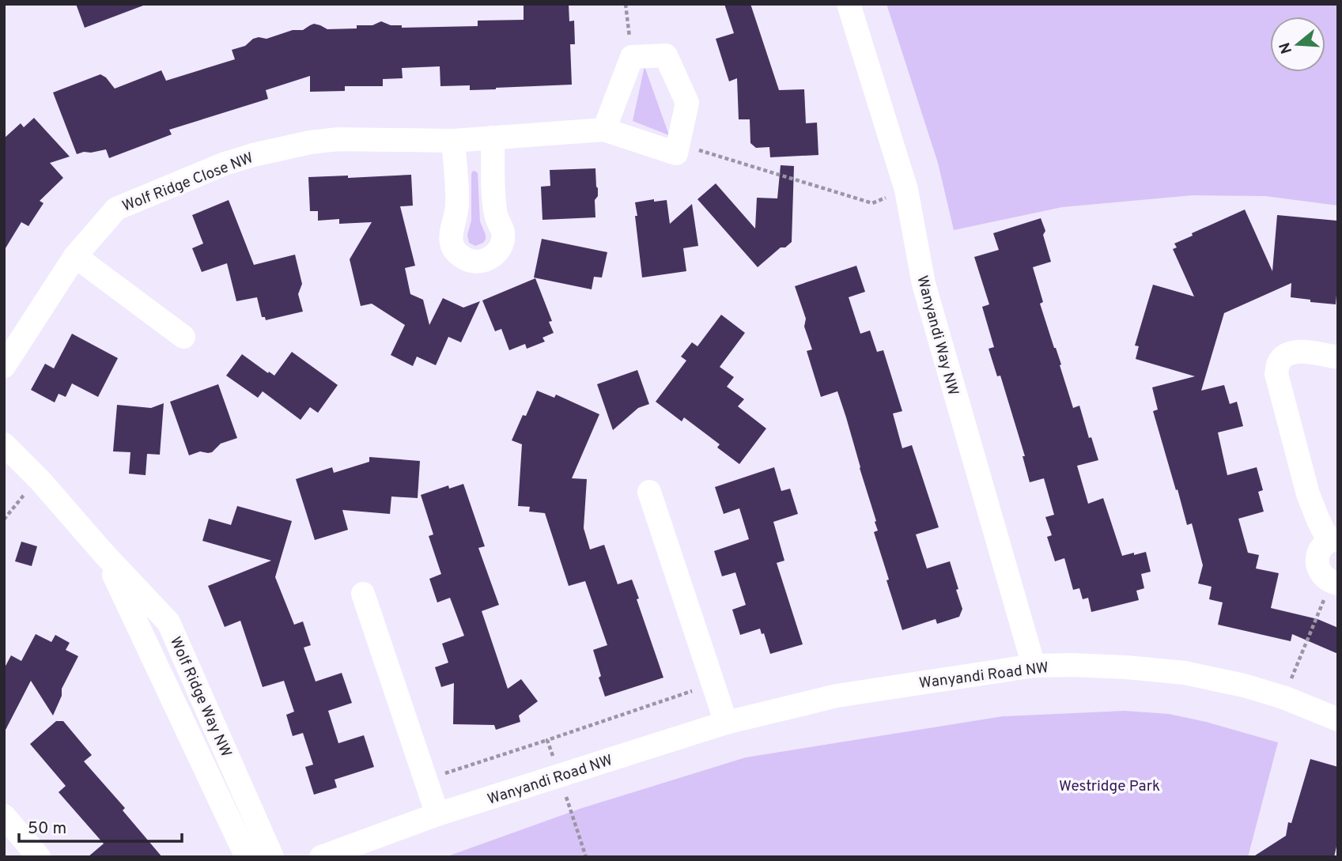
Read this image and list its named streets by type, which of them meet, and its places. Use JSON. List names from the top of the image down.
{
  "streets": {
    "street": [
      "Wolf Ridge Close NW",
      "Wanyandi Way NW",
      "Wanyandi Road NW",
      "Wolf Ridge Way NW"
    ]
  },
  "crossings": [
    ["Wanyandi Way NW", "Wanyandi Road NW"]
  ],
  "parks": ["Westridge Park"],
  "scale_bar": "50 m",
  "north": "left"
}
